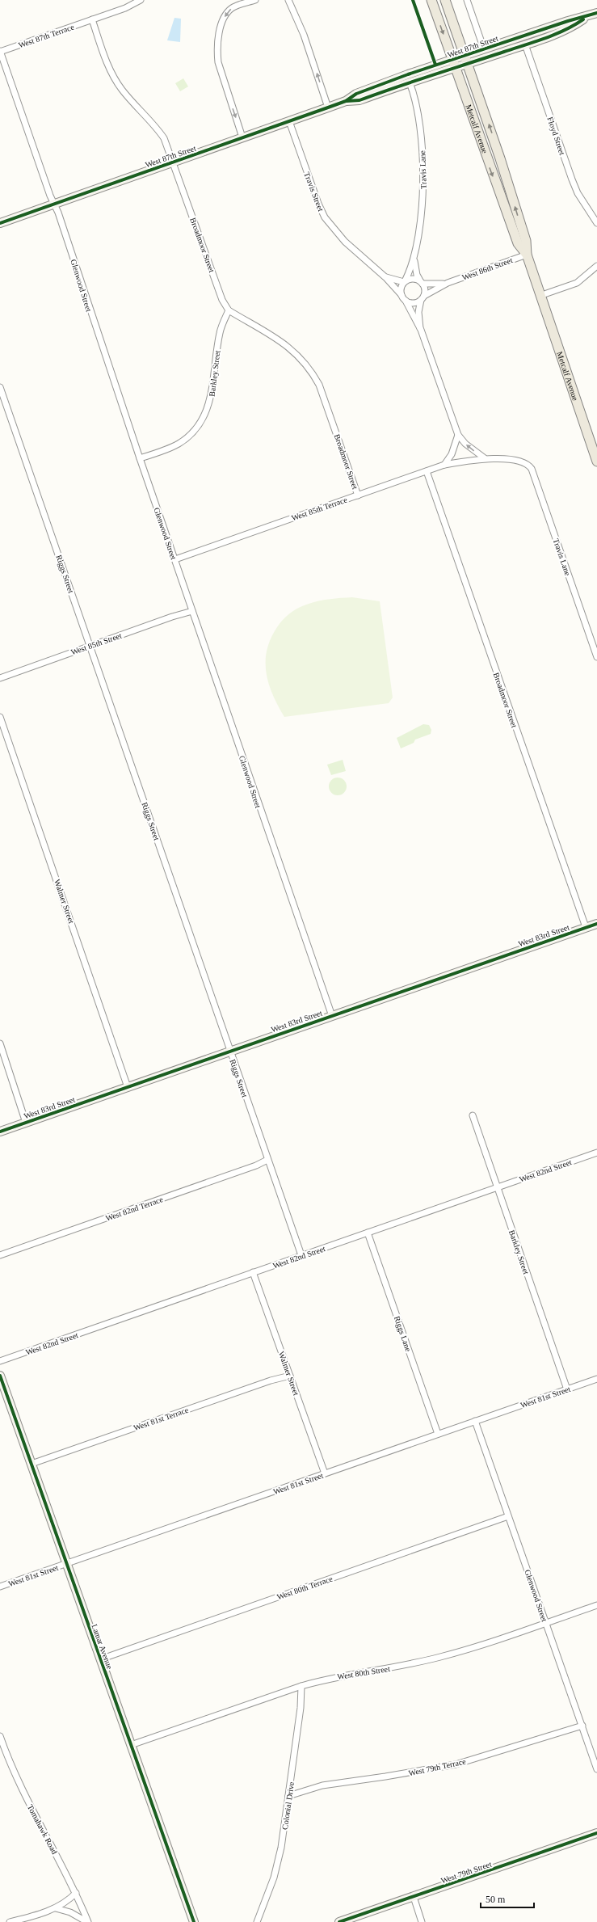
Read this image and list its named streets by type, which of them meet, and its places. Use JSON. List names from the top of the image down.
{
  "streets": {
    "main road": ["Metcalf Avenue"],
    "street": [
      "West 87th Terrace",
      "West 87th Street",
      "Floyd Street",
      "Travis Lane",
      "Travis Street",
      "Broadmoor Street",
      "West 86th Street",
      "Glenwood Street",
      "Barkley Street",
      "West 85th Terrace",
      "Riggs Street",
      "West 85th Street",
      "Walmer Street",
      "West 83rd Street",
      "West 82nd Street",
      "West 82nd Terrace",
      "Riggs Lane",
      "West 81st Street",
      "West 81st Terrace",
      "West 80th Terrace",
      "Lamar Avenue",
      "West 80th Street",
      "West 79th Terrace",
      "Colonial Drive",
      "Tomahawk Road",
      "West 79th Street"
    ]
  },
  "crossings": [
    ["West 87th Terrace", "Broadmoor Street"],
    ["West 87th Terrace", "Glenwood Street"],
    ["West 87th Street", "Metcalf Avenue"],
    ["West 87th Street", "Floyd Street"],
    ["West 87th Street", "Travis Lane"],
    ["West 87th Street", "Travis Street"],
    ["West 87th Street", "Broadmoor Street"],
    ["West 87th Street", "Glenwood Street"],
    ["Metcalf Avenue", "West 86th Street"],
    ["Travis Lane", "Travis Street"],
    ["Travis Lane", "West 86th Street"],
    ["Travis Lane", "West 85th Terrace"],
    ["Travis Street", "West 86th Street"],
    ["Broadmoor Street", "Barkley Street"],
    ["Broadmoor Street", "West 85th Terrace"],
    ["Broadmoor Street", "West 83rd Street"],
    ["Glenwood Street", "Barkley Street"],
    ["Glenwood Street", "West 85th Terrace"],
    ["Glenwood Street", "West 85th Street"],
    ["Glenwood Street", "West 83rd Street"],
    ["Glenwood Street", "West 81st Street"],
    ["Glenwood Street", "West 80th Terrace"],
    ["Glenwood Street", "West 80th Street"],
    ["Glenwood Street", "West 79th Terrace"],
    ["Barkley Street", "West 82nd Street"],
    ["Barkley Street", "West 81st Street"],
    ["Riggs Street", "West 85th Street"],
    ["Riggs Street", "West 83rd Street"],
    ["Riggs Street", "West 82nd Street"],
    ["Riggs Street", "West 82nd Terrace"],
    ["Walmer Street", "West 83rd Street"],
    ["Walmer Street", "West 82nd Street"],
    ["Walmer Street", "West 81st Street"],
    ["Walmer Street", "West 81st Terrace"],
    ["West 82nd Street", "Riggs Lane"],
    ["Riggs Lane", "West 81st Street"],
    ["West 81st Street", "Lamar Avenue"],
    ["West 81st Terrace", "Lamar Avenue"],
    ["West 80th Terrace", "Lamar Avenue"],
    ["Lamar Avenue", "West 80th Street"],
    ["West 80th Street", "Colonial Drive"],
    ["West 79th Terrace", "Colonial Drive"]
  ],
  "scale_bar": "50 m"
}
